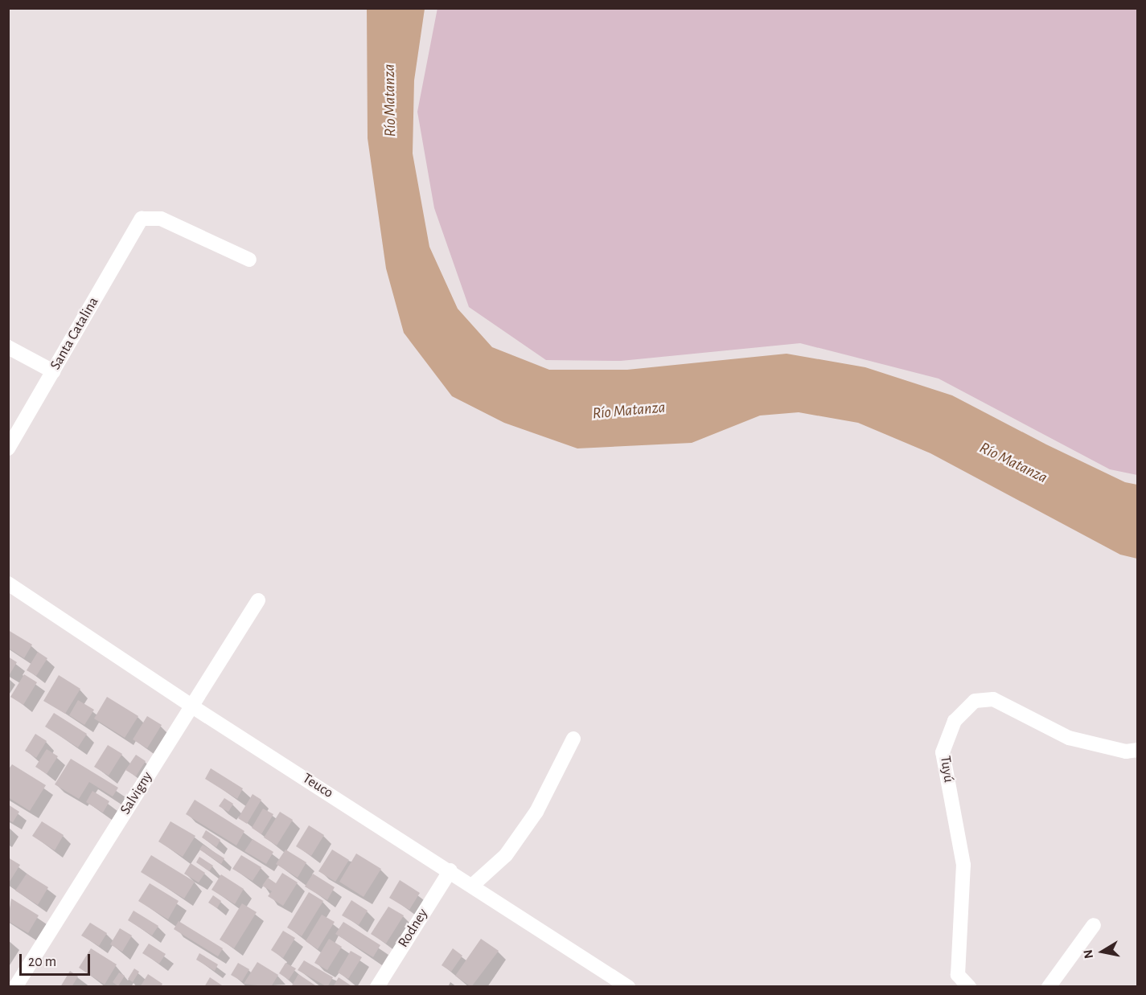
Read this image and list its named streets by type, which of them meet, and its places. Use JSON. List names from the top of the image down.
{
  "streets": {
    "street": [
      "Santa Catalina",
      "Tuyú",
      "Teuco",
      "Salvigny",
      "Rodney"
    ]
  },
  "crossings": [
    ["Teuco", "Salvigny"],
    ["Teuco", "Rodney"]
  ],
  "water": ["Río Matanza"],
  "scale_bar": "20 m",
  "north": "left"
}
